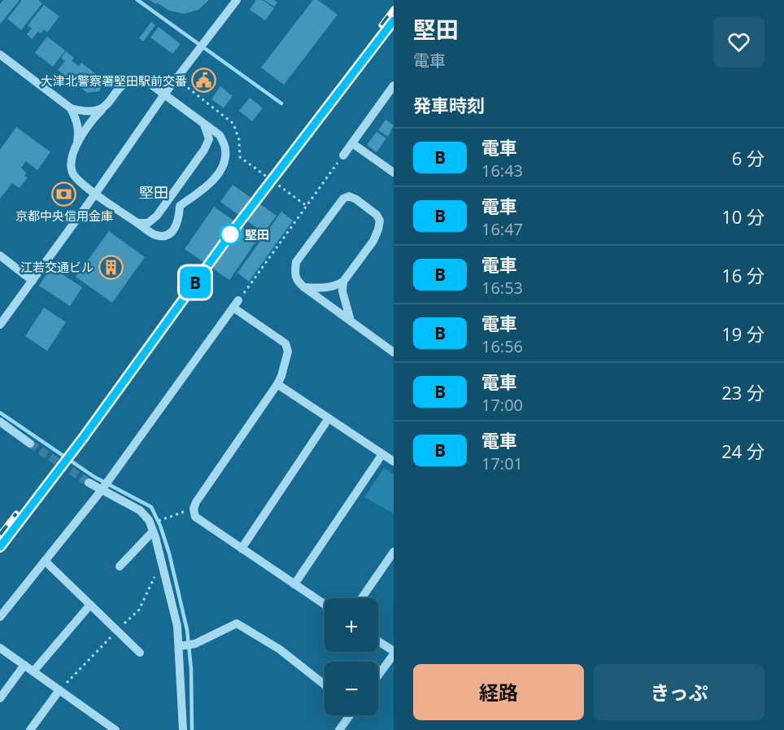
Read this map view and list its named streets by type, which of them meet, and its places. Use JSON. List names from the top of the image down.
{
  "districts": ["堅田"],
  "places": {
    "public building": ["大津北警察署堅田駅前交番"],
    "bank": ["京都中央信用金庫"],
    "other": ["堅田"],
    "building": ["江若交通ビル"]
  },
  "page": {
    "on_map": "B",
    "heading": [
      ["堅田", "電車"],
      "発車時刻"
    ],
    "list": [
      {
        "mark": "B",
        "name": "電車",
        "note": "16:43",
        "value": "6 分"
      },
      {
        "mark": "B",
        "name": "電車",
        "note": "16:47",
        "value": "10 分"
      },
      {
        "mark": "B",
        "name": "電車",
        "note": "16:53",
        "value": "16 分"
      },
      {
        "mark": "B",
        "name": "電車",
        "note": "16:56",
        "value": "19 分"
      },
      {
        "mark": "B",
        "name": "電車",
        "note": "17:00",
        "value": "23 分"
      },
      {
        "mark": "B",
        "name": "電車",
        "note": "17:01",
        "value": "24 分"
      }
    ],
    "map_buttons": ["+", "−"],
    "buttons": ["経路", "きっぷ"]
  }
}
